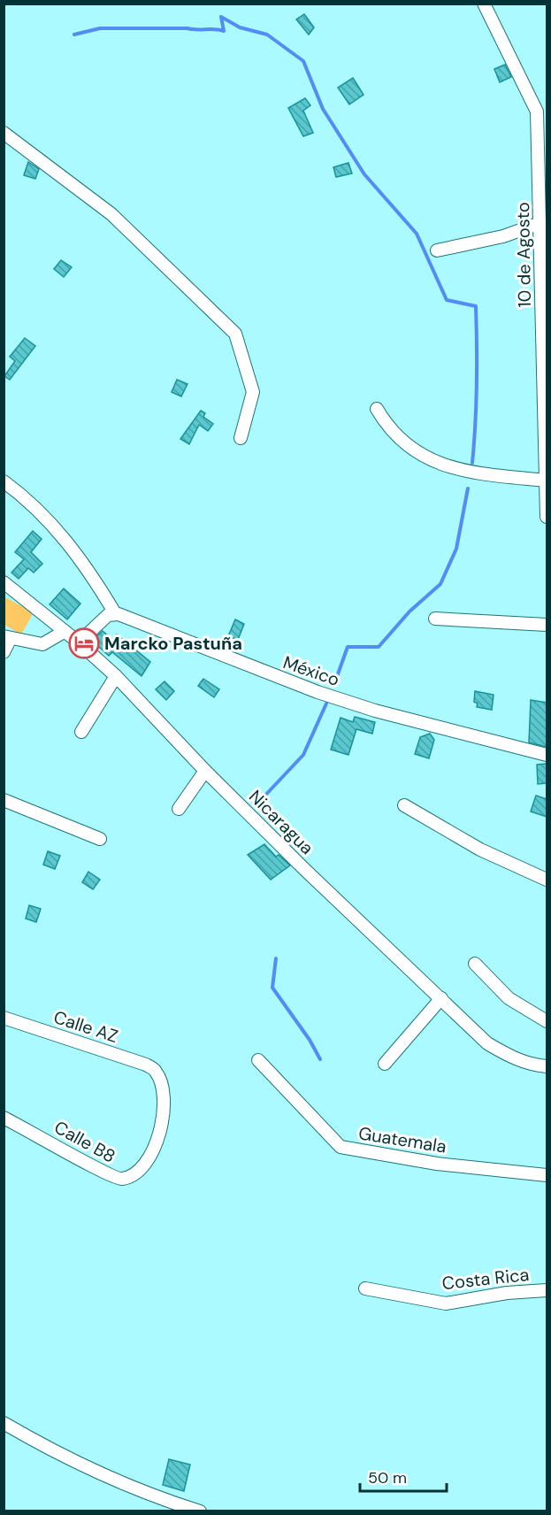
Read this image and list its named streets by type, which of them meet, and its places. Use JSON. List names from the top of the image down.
{
  "streets": {
    "street": [
      "10 de Agosto",
      "México",
      "Nicaragua",
      "Calle AZ",
      "Guatemala",
      "Calle B8",
      "Costa Rica"
    ]
  },
  "crossings": [
    ["Calle AZ", "Calle B8"]
  ],
  "places": {
    "hotel": ["Marcko Pastuña"]
  },
  "scale_bar": "50 m"
}
